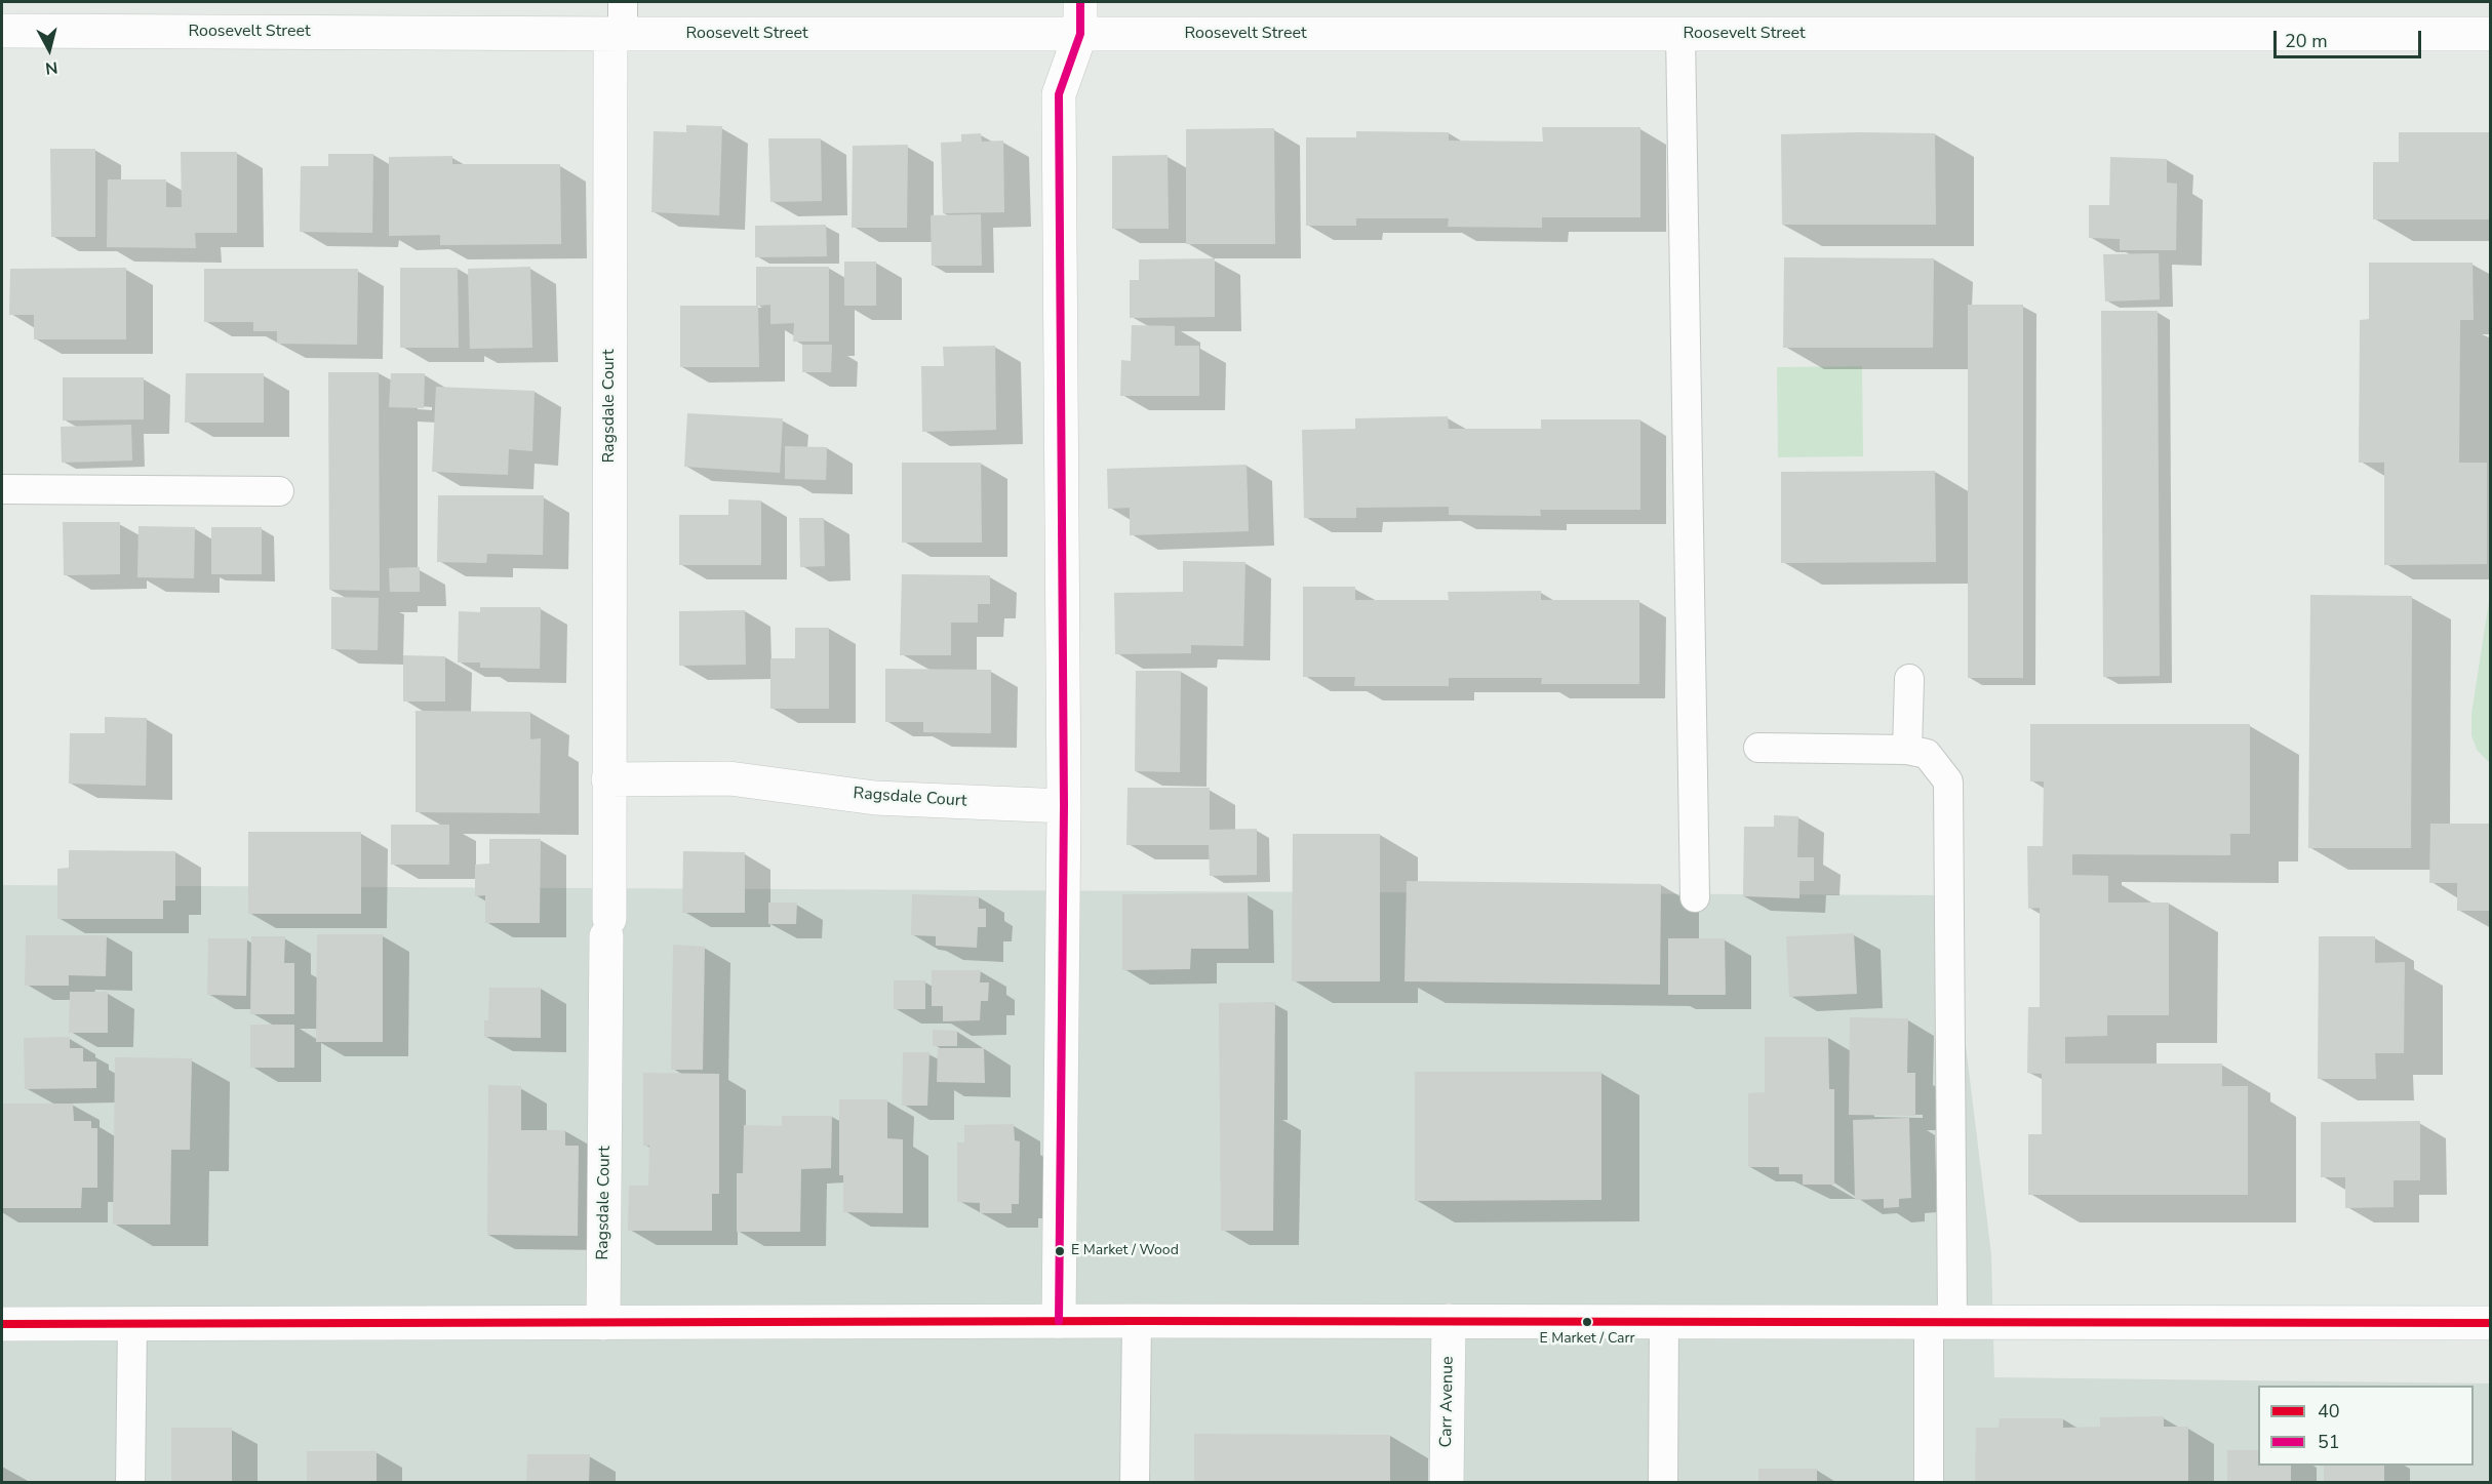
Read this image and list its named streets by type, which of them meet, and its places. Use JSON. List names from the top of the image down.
{
  "streets": {
    "street": ["Roosevelt Street", "Ragsdale Court", "Carr Avenue"]
  },
  "crossings": [
    ["Roosevelt Street", "Ragsdale Court"]
  ],
  "places": ["E Market / Wood", "E Market / Carr"],
  "lines": ["transit line 51", "transit line 40"],
  "legend": ["40", "51"],
  "scale_bar": "20 m",
  "north": "bottom"
}
